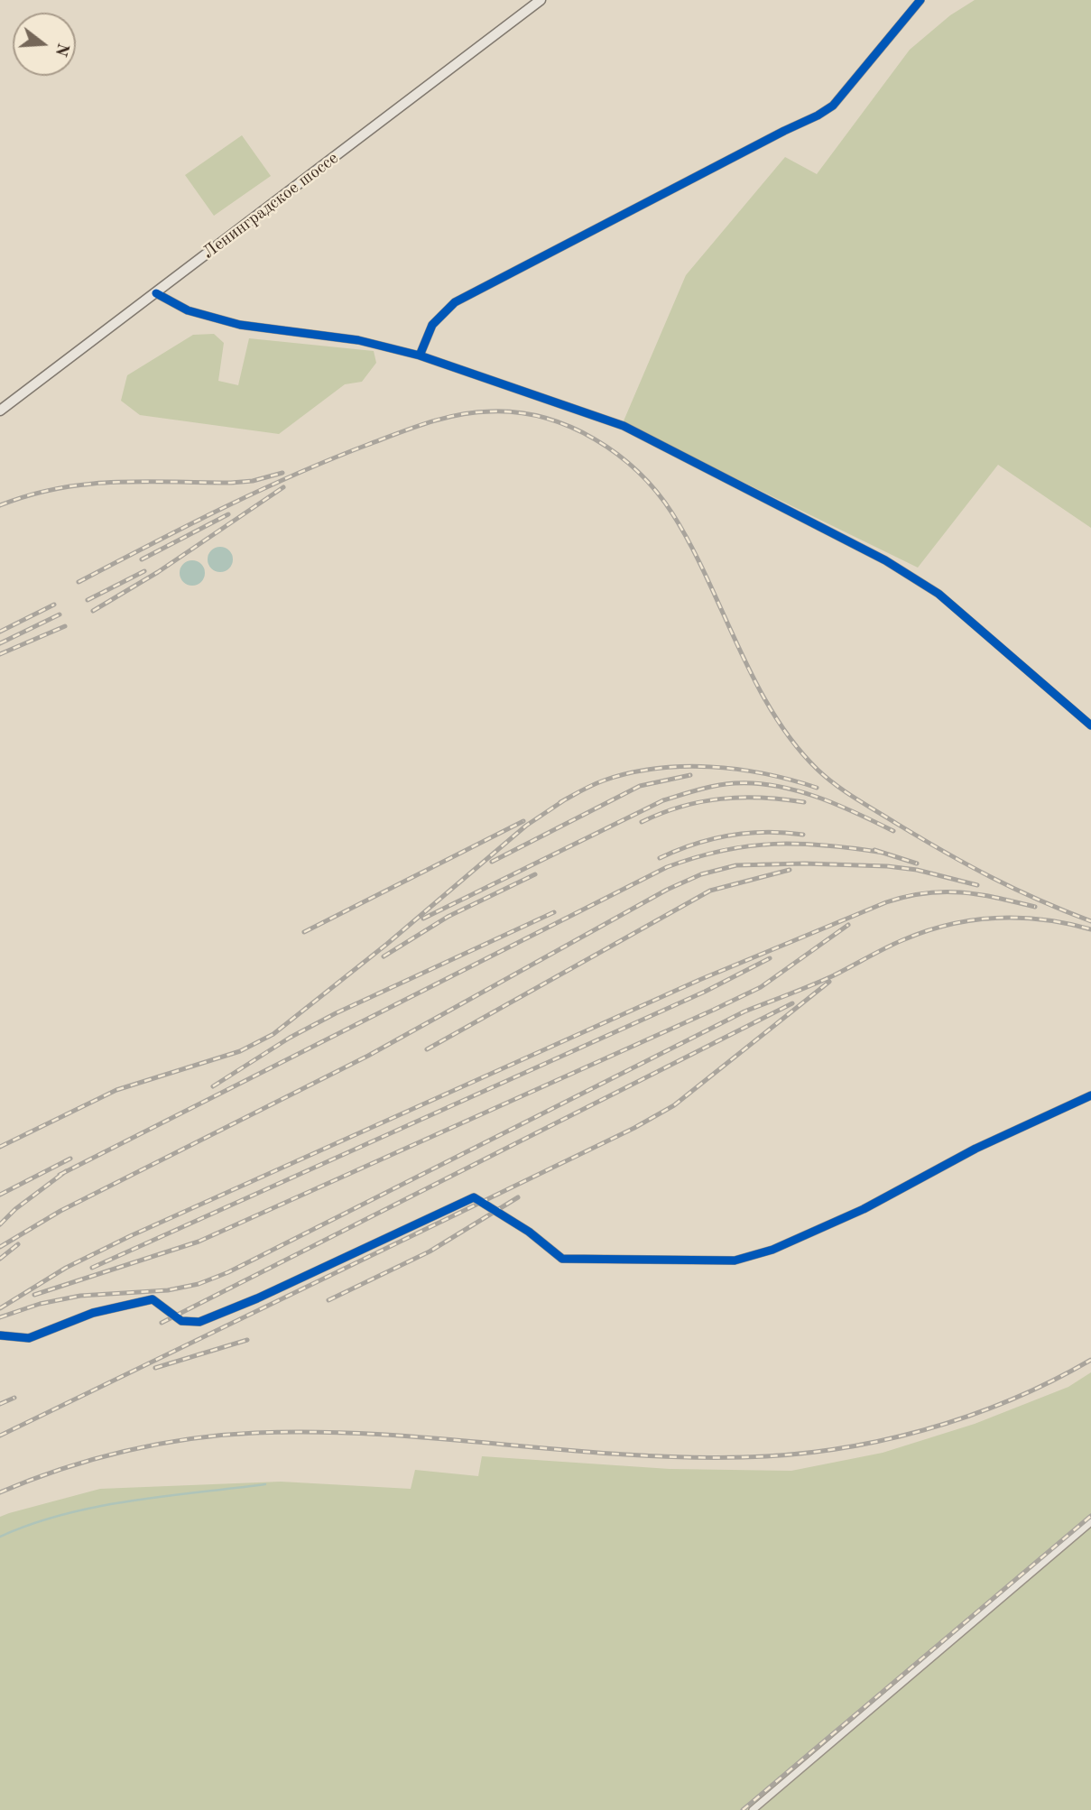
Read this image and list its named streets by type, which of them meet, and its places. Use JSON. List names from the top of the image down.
{
  "streets": {
    "main road": ["Ленинградское шоссе"]
  },
  "north": "right"
}
